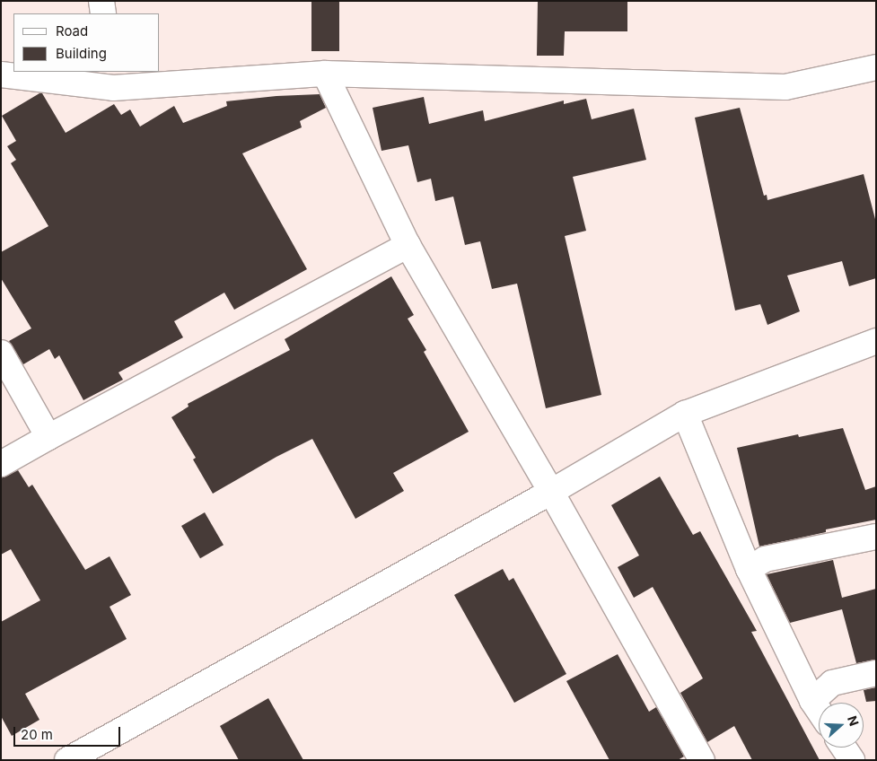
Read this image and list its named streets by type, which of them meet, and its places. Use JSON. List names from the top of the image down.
{
  "legend": ["Road", "Building"],
  "scale_bar": "20 m",
  "north": "right"
}
